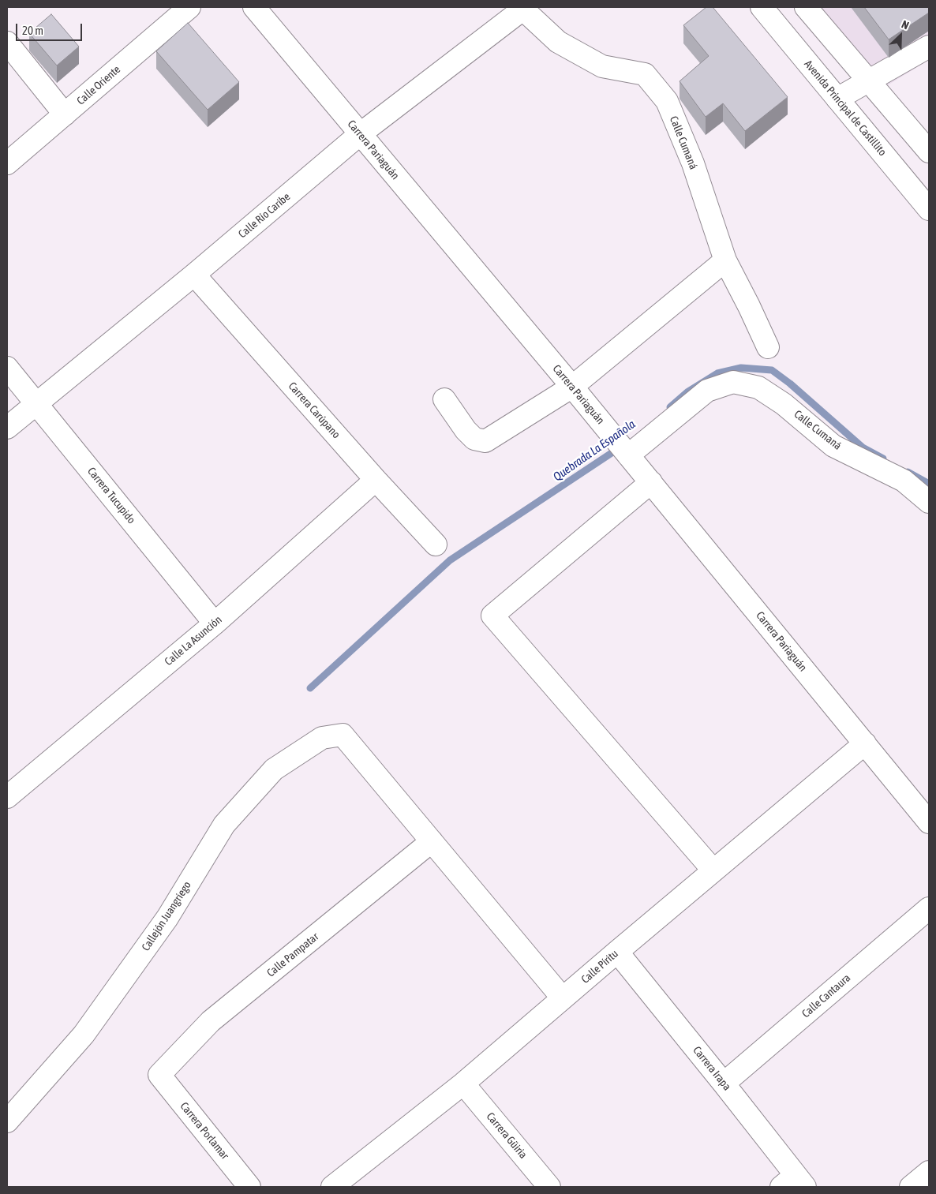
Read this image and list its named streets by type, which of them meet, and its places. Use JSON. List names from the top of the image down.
{
  "streets": {
    "street": [
      "Calle Oriente",
      "Avenida Principal de Castillito",
      "Calle Cumaná",
      "Carrera Pariaguán",
      "Calle Río Caribe",
      "Carrera Carúpano",
      "Carrera Tucupido",
      "Calle La Asunción",
      "Callejón Juangriego",
      "Calle Pampatar",
      "Calle Píritu",
      "Calle Cantaura",
      "Carrera Irapa",
      "Carrera Porlamar",
      "Carrera Güiria"
    ]
  },
  "crossings": [
    ["Calle Cumaná", "Carrera Pariaguán"],
    ["Calle Cumaná", "Calle Río Caribe"],
    ["Carrera Pariaguán", "Calle Río Caribe"],
    ["Carrera Pariaguán", "Calle Píritu"],
    ["Calle Río Caribe", "Carrera Carúpano"],
    ["Calle Río Caribe", "Carrera Tucupido"],
    ["Carrera Carúpano", "Calle La Asunción"],
    ["Carrera Tucupido", "Calle La Asunción"],
    ["Callejón Juangriego", "Calle Pampatar"],
    ["Calle Pampatar", "Carrera Porlamar"],
    ["Calle Píritu", "Carrera Irapa"],
    ["Calle Píritu", "Carrera Güiria"],
    ["Calle Cantaura", "Carrera Irapa"]
  ],
  "water": ["Quebrada La Española"],
  "scale_bar": "20 m",
  "north": "top right"
}
